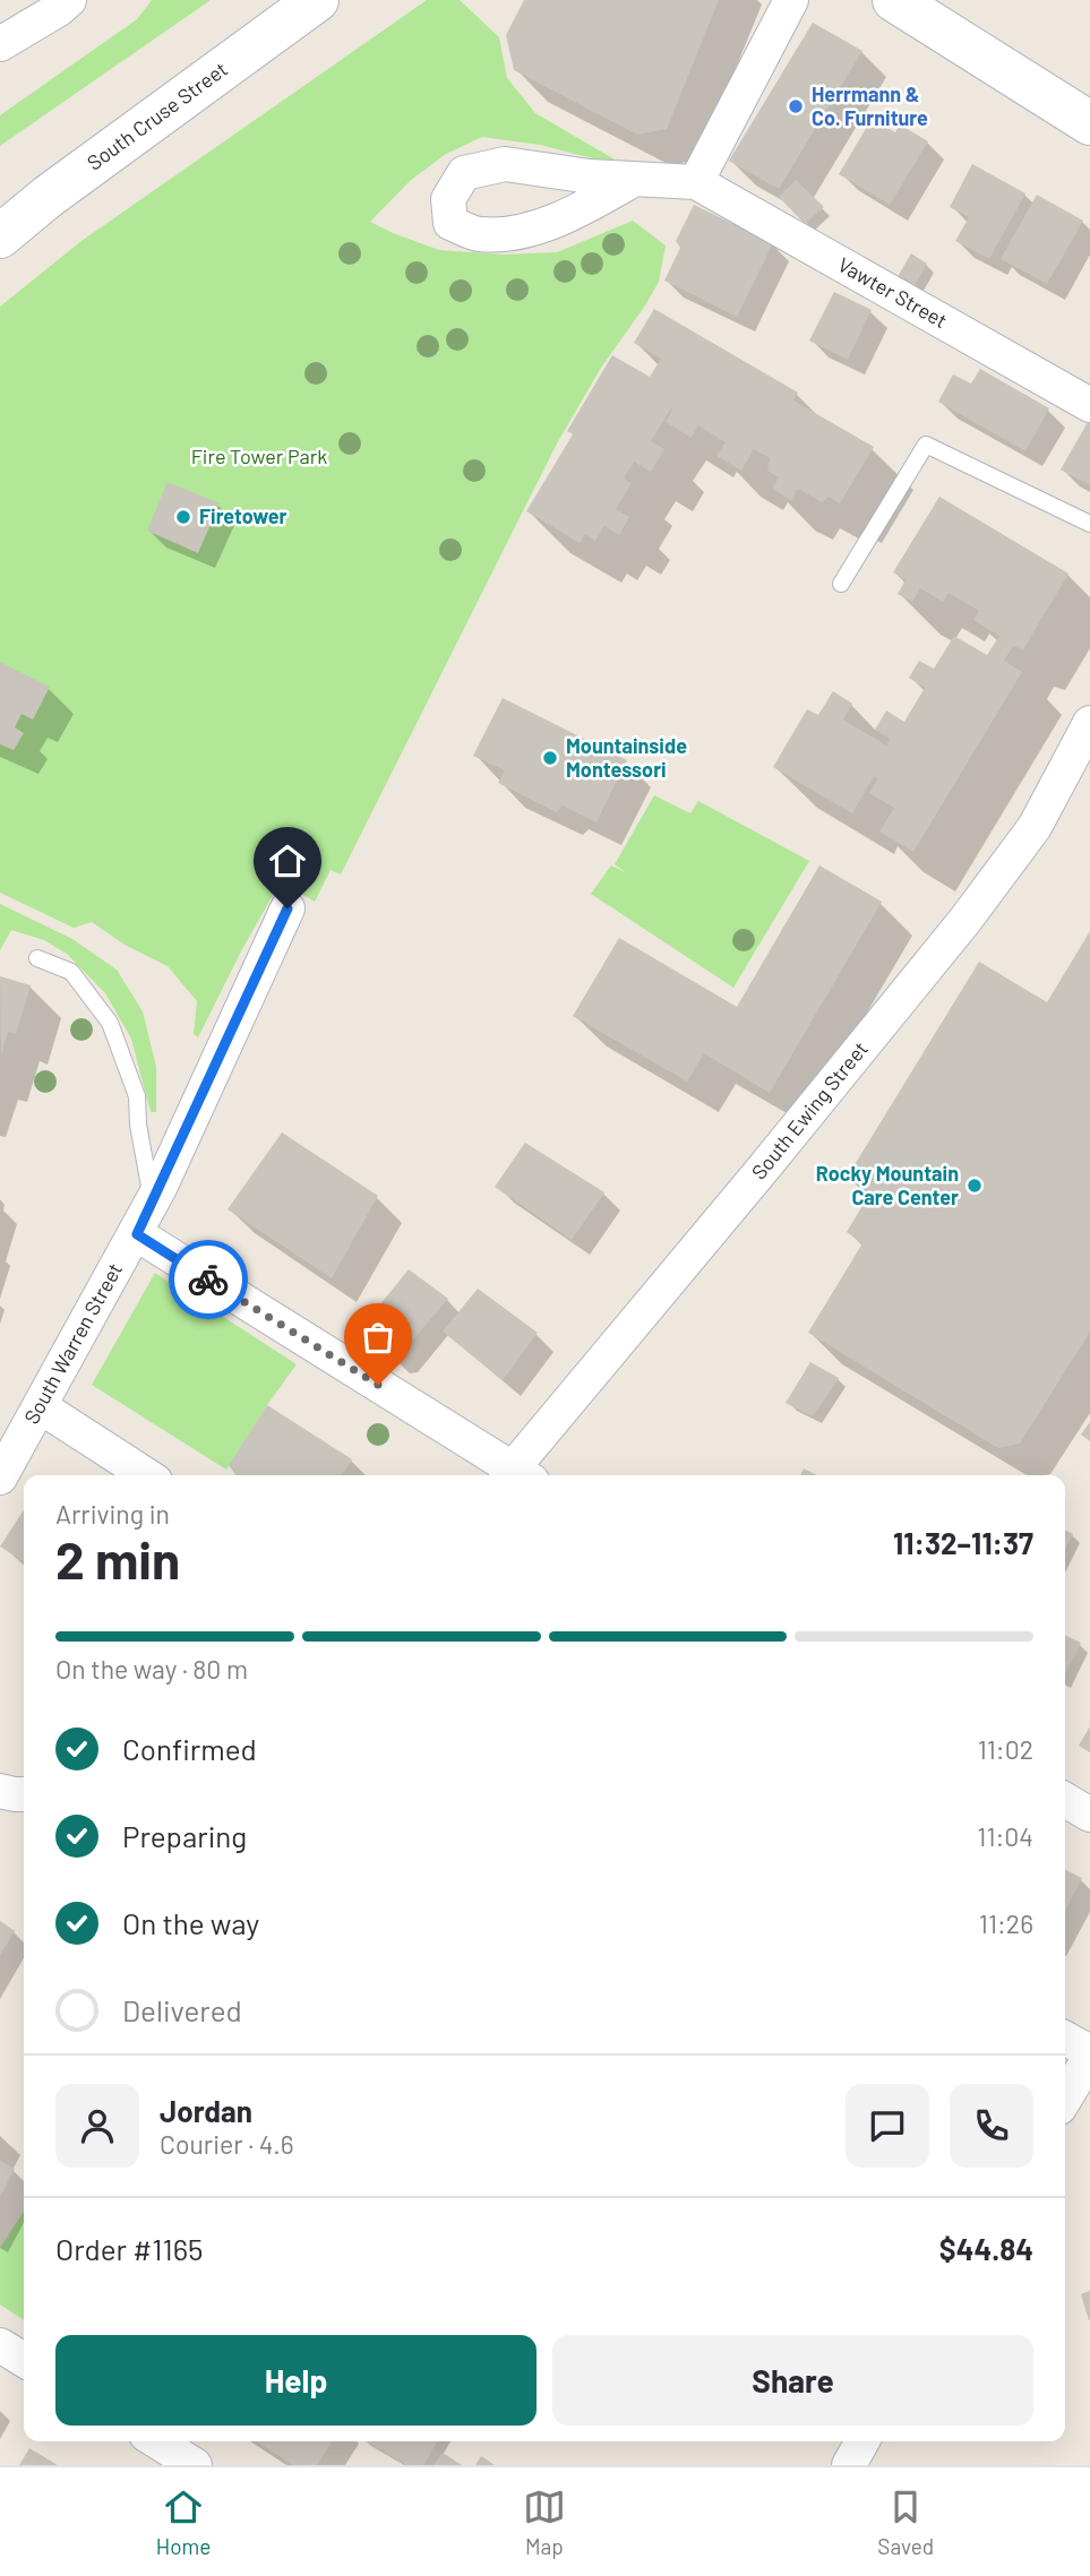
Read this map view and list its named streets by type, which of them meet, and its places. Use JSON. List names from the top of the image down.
{
  "streets": {
    "street": [
      "South Cruse Street",
      "Vawter Street",
      "South Ewing Street",
      "South Warren Street"
    ]
  },
  "parks": ["Fire Tower Park"],
  "places": [
    "Herrmann & Co. Furniture",
    "Firetower",
    "Mountainside Montessori",
    "Rocky Mountain Care Center"
  ],
  "page": {
    "heading": ["2 min", "Arriving in", "11:32–11:37"],
    "panel": [
      "Jordan",
      "Courier · 4.6",
      "Order #1165",
      "$44.84"
    ],
    "bar": "On the way · 80 m",
    "list": [
      ["Confirmed", "11:02"],
      ["Preparing", "11:04"],
      ["On the way", "11:26"],
      "Delivered"
    ],
    "buttons": ["Help", "Share"],
    "tabs": ["Home", "Map", "Saved"]
  }
}
